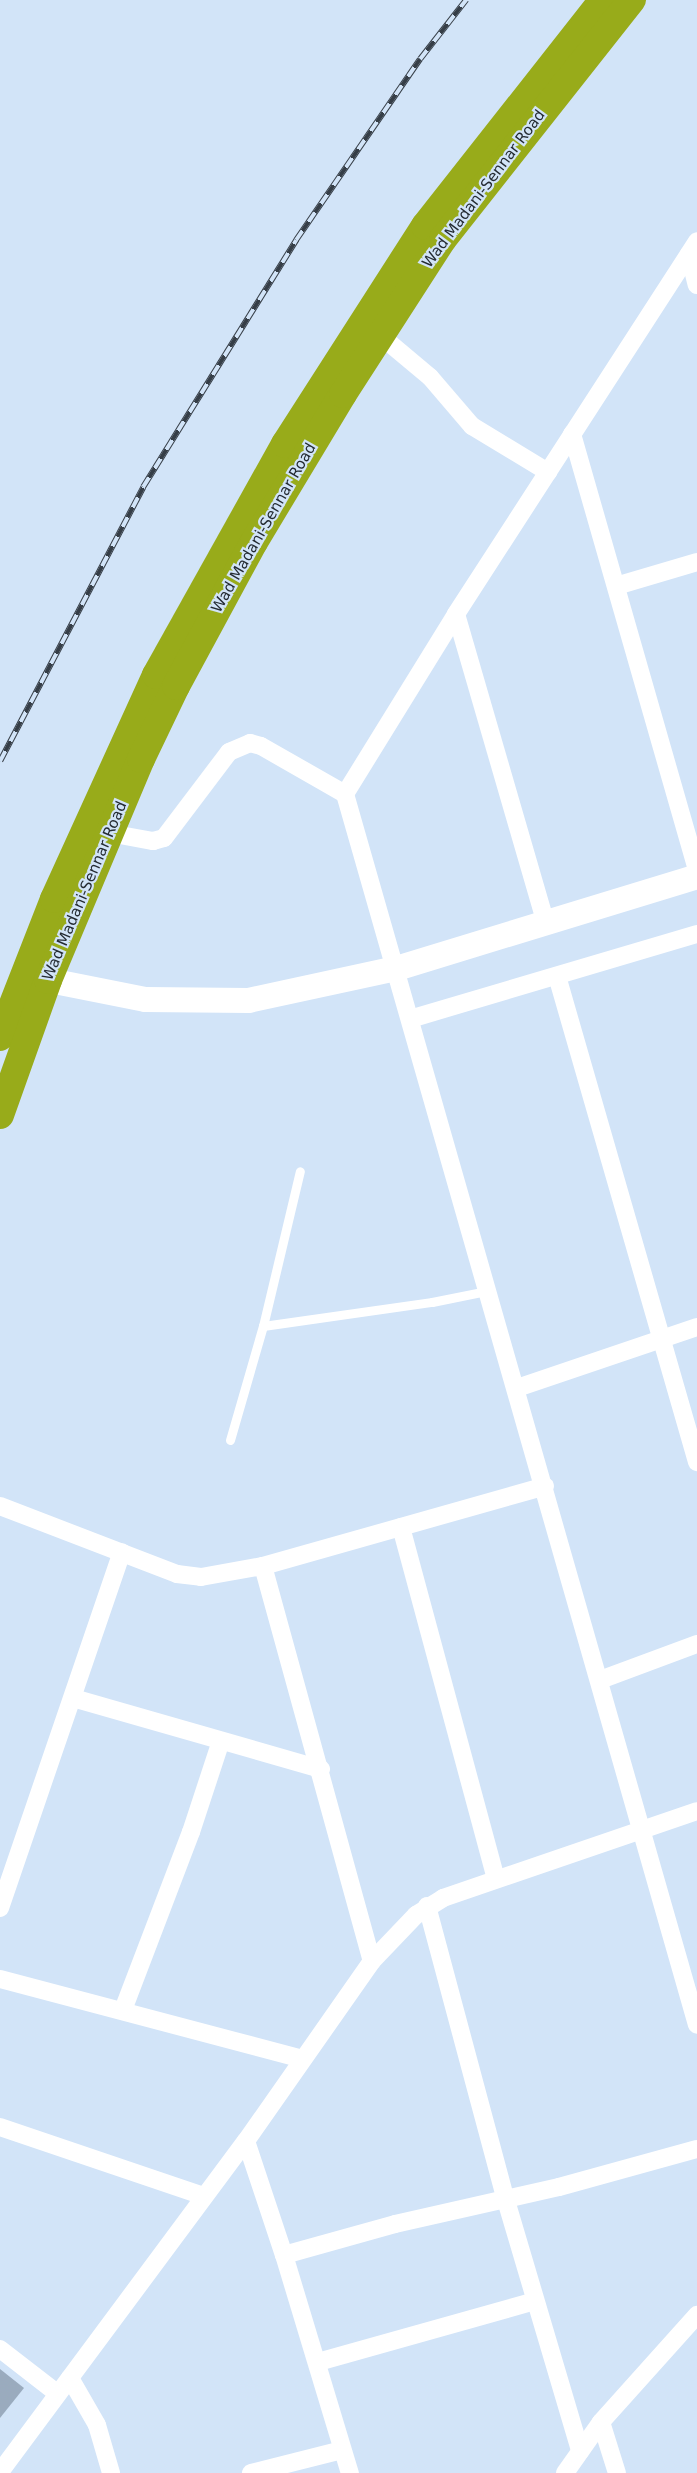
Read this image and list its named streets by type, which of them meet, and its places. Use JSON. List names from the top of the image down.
{
  "streets": {
    "highway": ["Wad Madani-Sennar Road"]
  }
}
